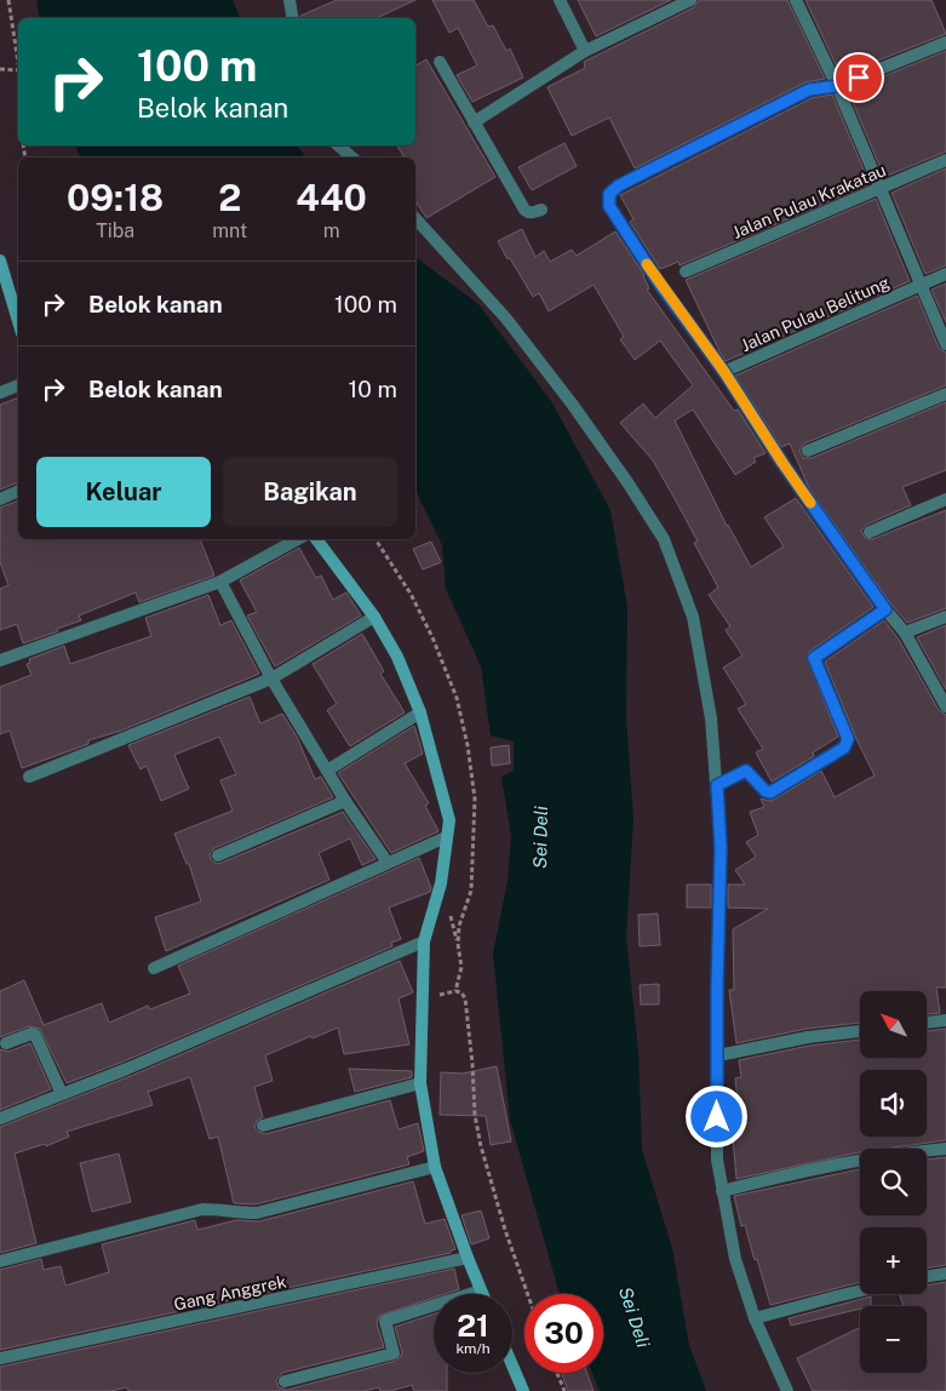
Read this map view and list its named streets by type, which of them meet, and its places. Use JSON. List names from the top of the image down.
{
  "streets": {
    "street": ["Jalan Pulau Krakatau", "Jalan Pulau Belitung", "Gang Anggrek"]
  },
  "water": ["Sei Deli"],
  "north": "top left",
  "page": {
    "turn": ["100 m", "Belok kanan"],
    "eta": [
      "09:18",
      "Tiba",
      "2",
      "mnt",
      "440",
      "m"
    ],
    "list": [
      {
        "name": "Belok kanan",
        "value": "100 m"
      },
      {
        "name": "Belok kanan",
        "value": "10 m"
      }
    ],
    "buttons": ["Keluar", "Bagikan"],
    "map_buttons": ["+", "−"],
    "speed": "21 km/h",
    "limit": "30"
  }
}
